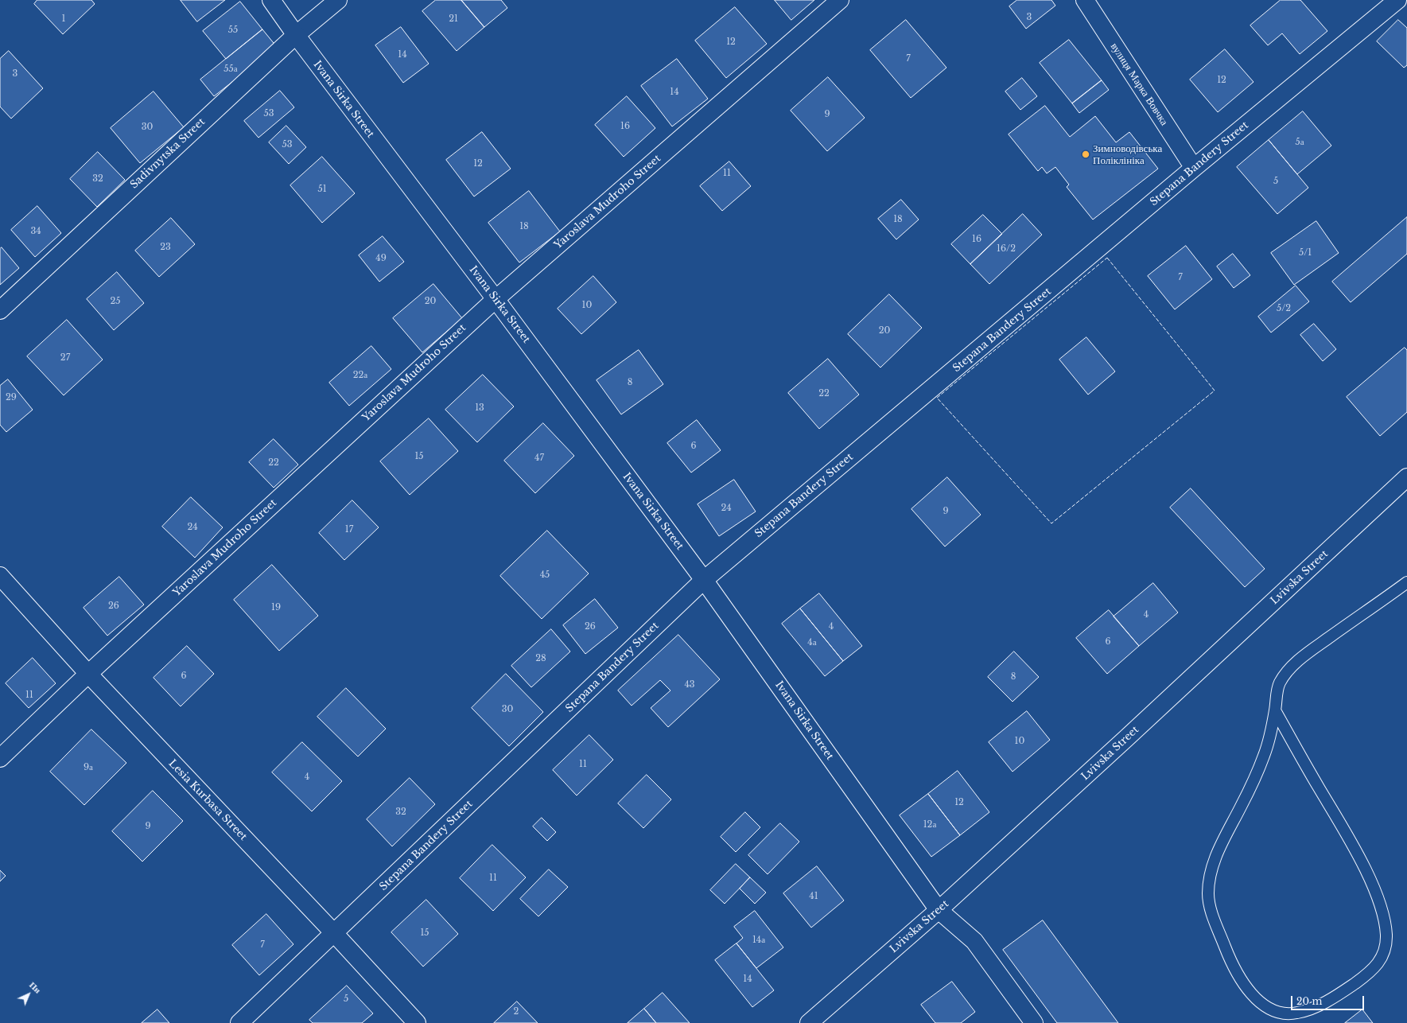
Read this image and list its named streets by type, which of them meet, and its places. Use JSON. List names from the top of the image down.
{
  "streets": {
    "street": [
      "вулиця Марка Вовчка",
      "Ivana Sirka Street",
      "Sadivnytska Street",
      "Stepana Bandery Street",
      "Yaroslava Mudroho Street",
      "Lvivska Street",
      "Lesia Kurbasa Street"
    ]
  },
  "crossings": [
    ["вулиця Марка Вовчка", "Stepana Bandery Street"],
    ["Ivana Sirka Street", "Sadivnytska Street"],
    ["Ivana Sirka Street", "Stepana Bandery Street"],
    ["Ivana Sirka Street", "Yaroslava Mudroho Street"],
    ["Ivana Sirka Street", "Lvivska Street"],
    ["Stepana Bandery Street", "Lesia Kurbasa Street"],
    ["Yaroslava Mudroho Street", "Lesia Kurbasa Street"]
  ],
  "places": ["Зимноводівська Поліклініка"],
  "house_numbers": [
    "3",
    "1",
    "21",
    "55",
    "12",
    "14",
    "7",
    "55а",
    "3",
    "12",
    "14",
    "53",
    "9",
    "16",
    "30",
    "5а",
    "53",
    "12",
    "11",
    "32",
    "5",
    "51",
    "18",
    "18",
    "34",
    "16",
    "23",
    "16/2",
    "5/1",
    "49",
    "7",
    "25",
    "20",
    "10",
    "5/2",
    "20",
    "27",
    "22а",
    "8",
    "22",
    "29",
    "13",
    "6",
    "15",
    "47",
    "22",
    "24",
    "9",
    "24",
    "17",
    "45",
    "26",
    "19",
    "4",
    "26",
    "4",
    "6",
    "4а",
    "28",
    "6",
    "8",
    "43",
    "11",
    "30",
    "10",
    "11",
    "9а",
    "4",
    "12",
    "32",
    "12а",
    "9",
    "11",
    "41",
    "15",
    "14а",
    "7",
    "14",
    "5",
    "2"
  ],
  "scale_bar": "20 m",
  "north": "top right"
}
